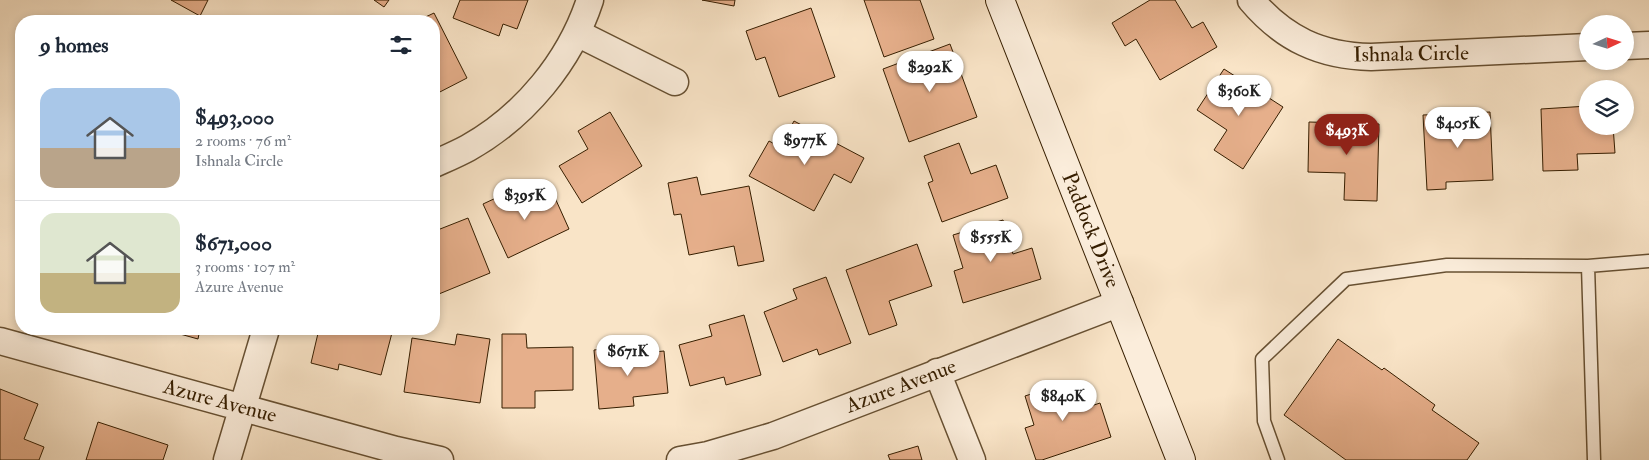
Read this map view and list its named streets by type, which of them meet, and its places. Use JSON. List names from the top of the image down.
{
  "streets": {
    "street": ["Ishnala Circle", "Paddock Drive", "Azure Avenue"]
  },
  "crossings": [
    ["Paddock Drive", "Azure Avenue"]
  ],
  "north": "right",
  "page": {
    "heading": "9 homes",
    "price": [
      "$292K",
      "$360K",
      "$405K",
      "$493K",
      "$977K",
      "$395K",
      "$555K",
      "$671K",
      "$840K"
    ],
    "list": [
      {
        "name": "$493,000",
        "note": "2 rooms · 76 m² · Ishnala Circle"
      },
      {
        "name": "$671,000",
        "note": "3 rooms · 107 m² · Azure Avenue"
      }
    ]
  }
}
